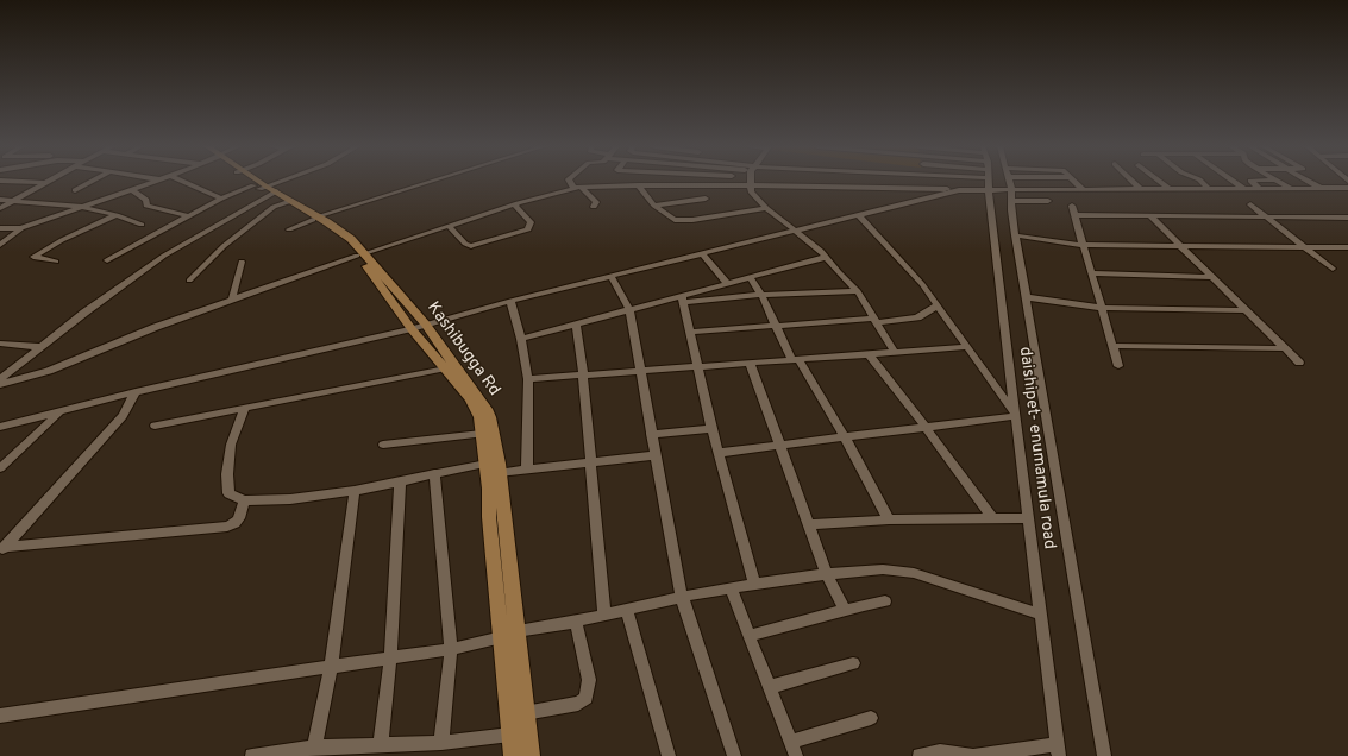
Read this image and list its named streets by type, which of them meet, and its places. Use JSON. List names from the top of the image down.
{
  "streets": {
    "main road": ["Kashibugga Rd"],
    "street": ["daishipet- enumamula road"]
  }
}
